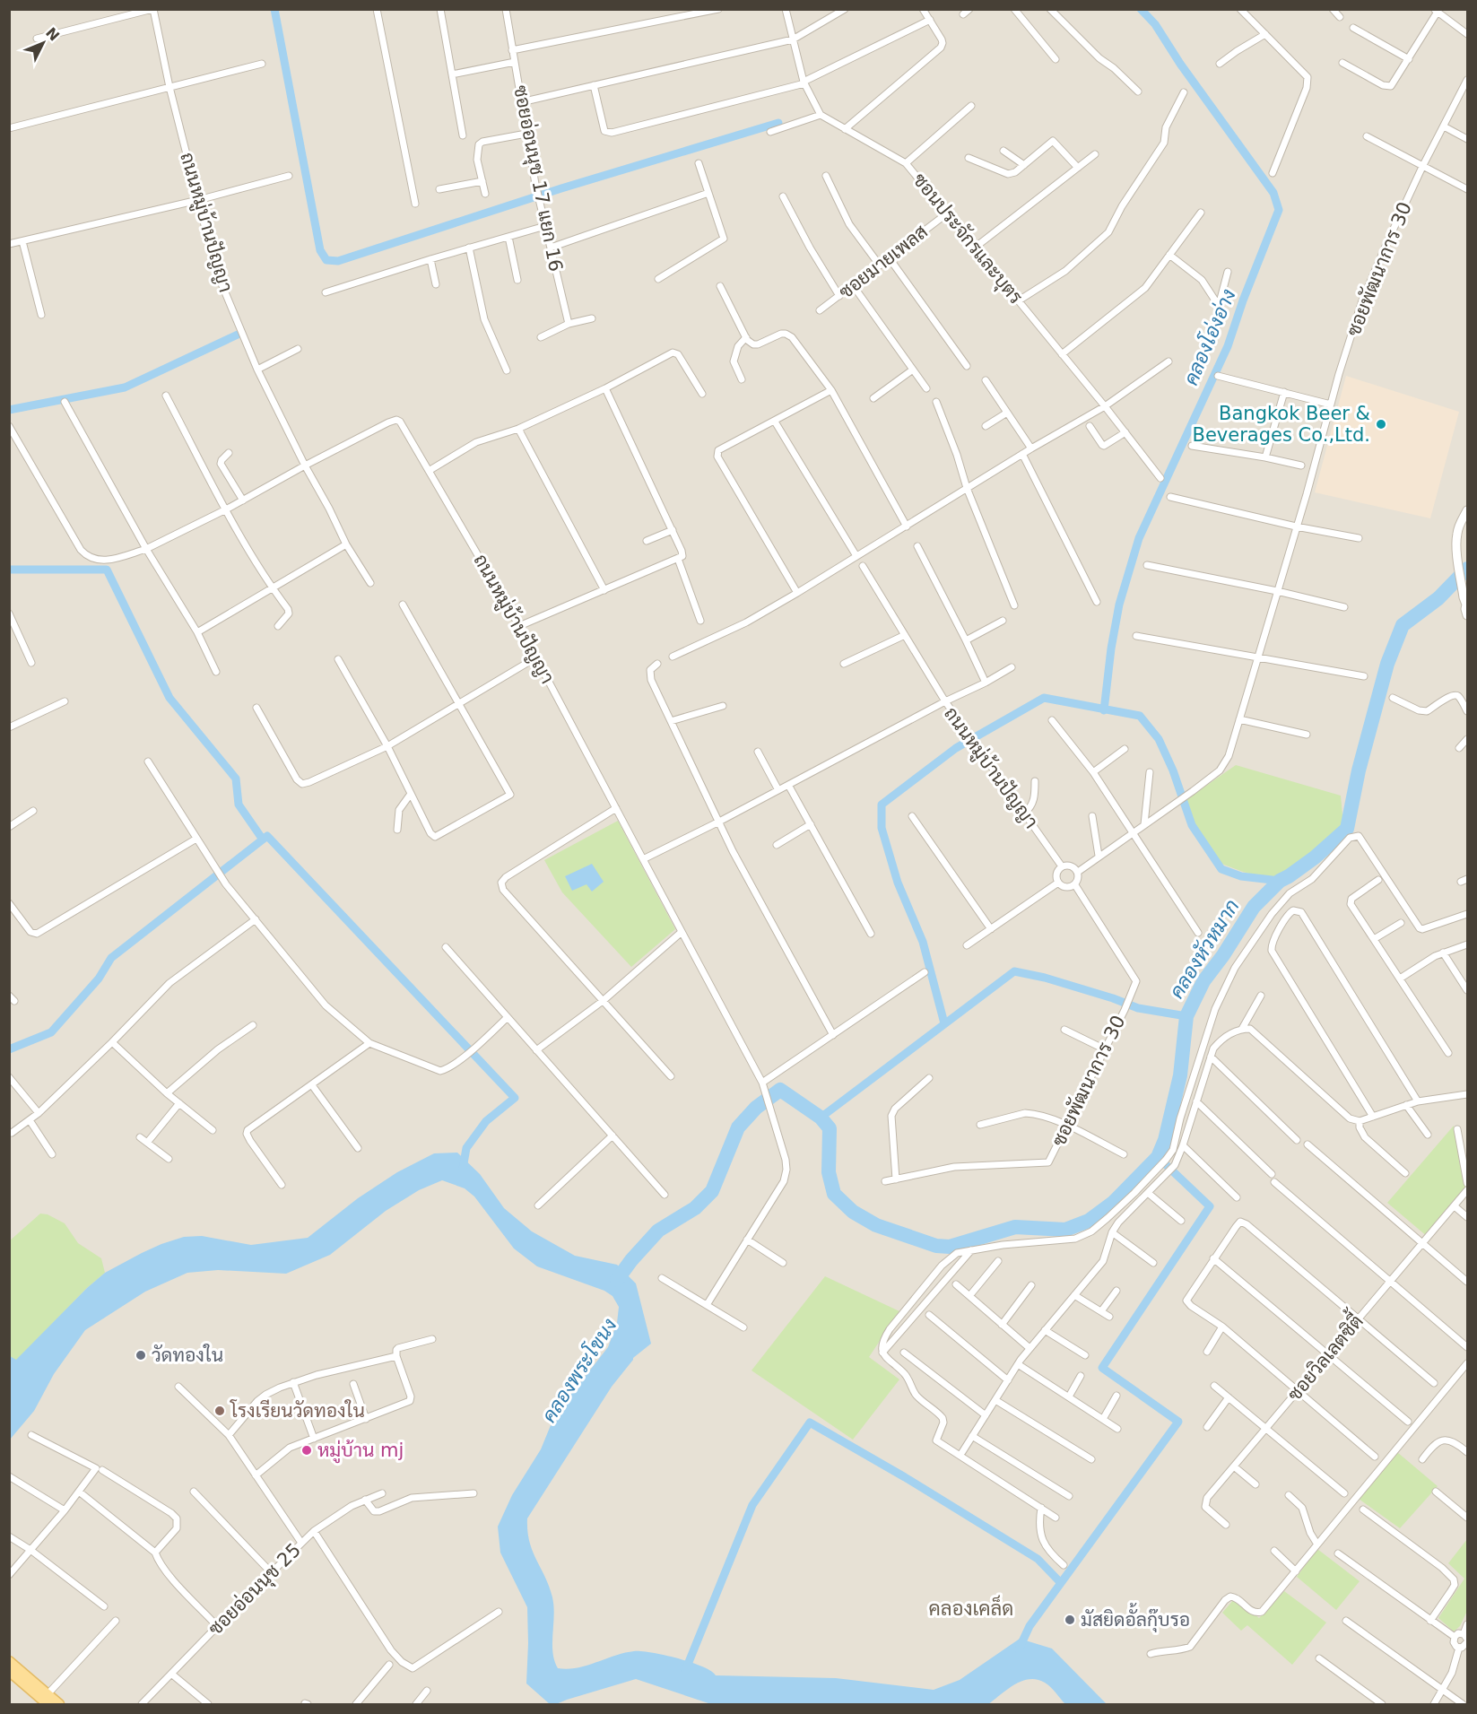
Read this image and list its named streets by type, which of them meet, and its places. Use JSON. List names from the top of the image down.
{
  "streets": {
    "street": [
      "ซอยอ่อนนุช 17 แยก 16",
      "ถนนหมู่บ้านปัญญา",
      "ซอนประจักรและบุตร",
      "ซอยมายเพลส",
      "ซอยพัฒนาการ 30",
      "ซอยวิลเลตซิตี้",
      "ซอยอ่อนนุช 25"
    ]
  },
  "crossings": [
    ["ถนนหมู่บ้านปัญญา", "ซอยพัฒนาการ 30"],
    ["ซอนประจักรและบุตร", "ซอยมายเพลส"]
  ],
  "districts": ["คลองเคล็ด"],
  "water": ["คลองโอ่งอ่าง", "คลองหัวหมาก", "คลองพระโขนง"],
  "places": [
    "Bangkok Beer & Beverages Co.,Ltd.",
    "วัดทองใน",
    "โรงเรียนวัดทองใน",
    "หมู่บ้าน mj",
    "มัสยิดอั้ลกุ๊บรอ"
  ],
  "north": "top right"
}
